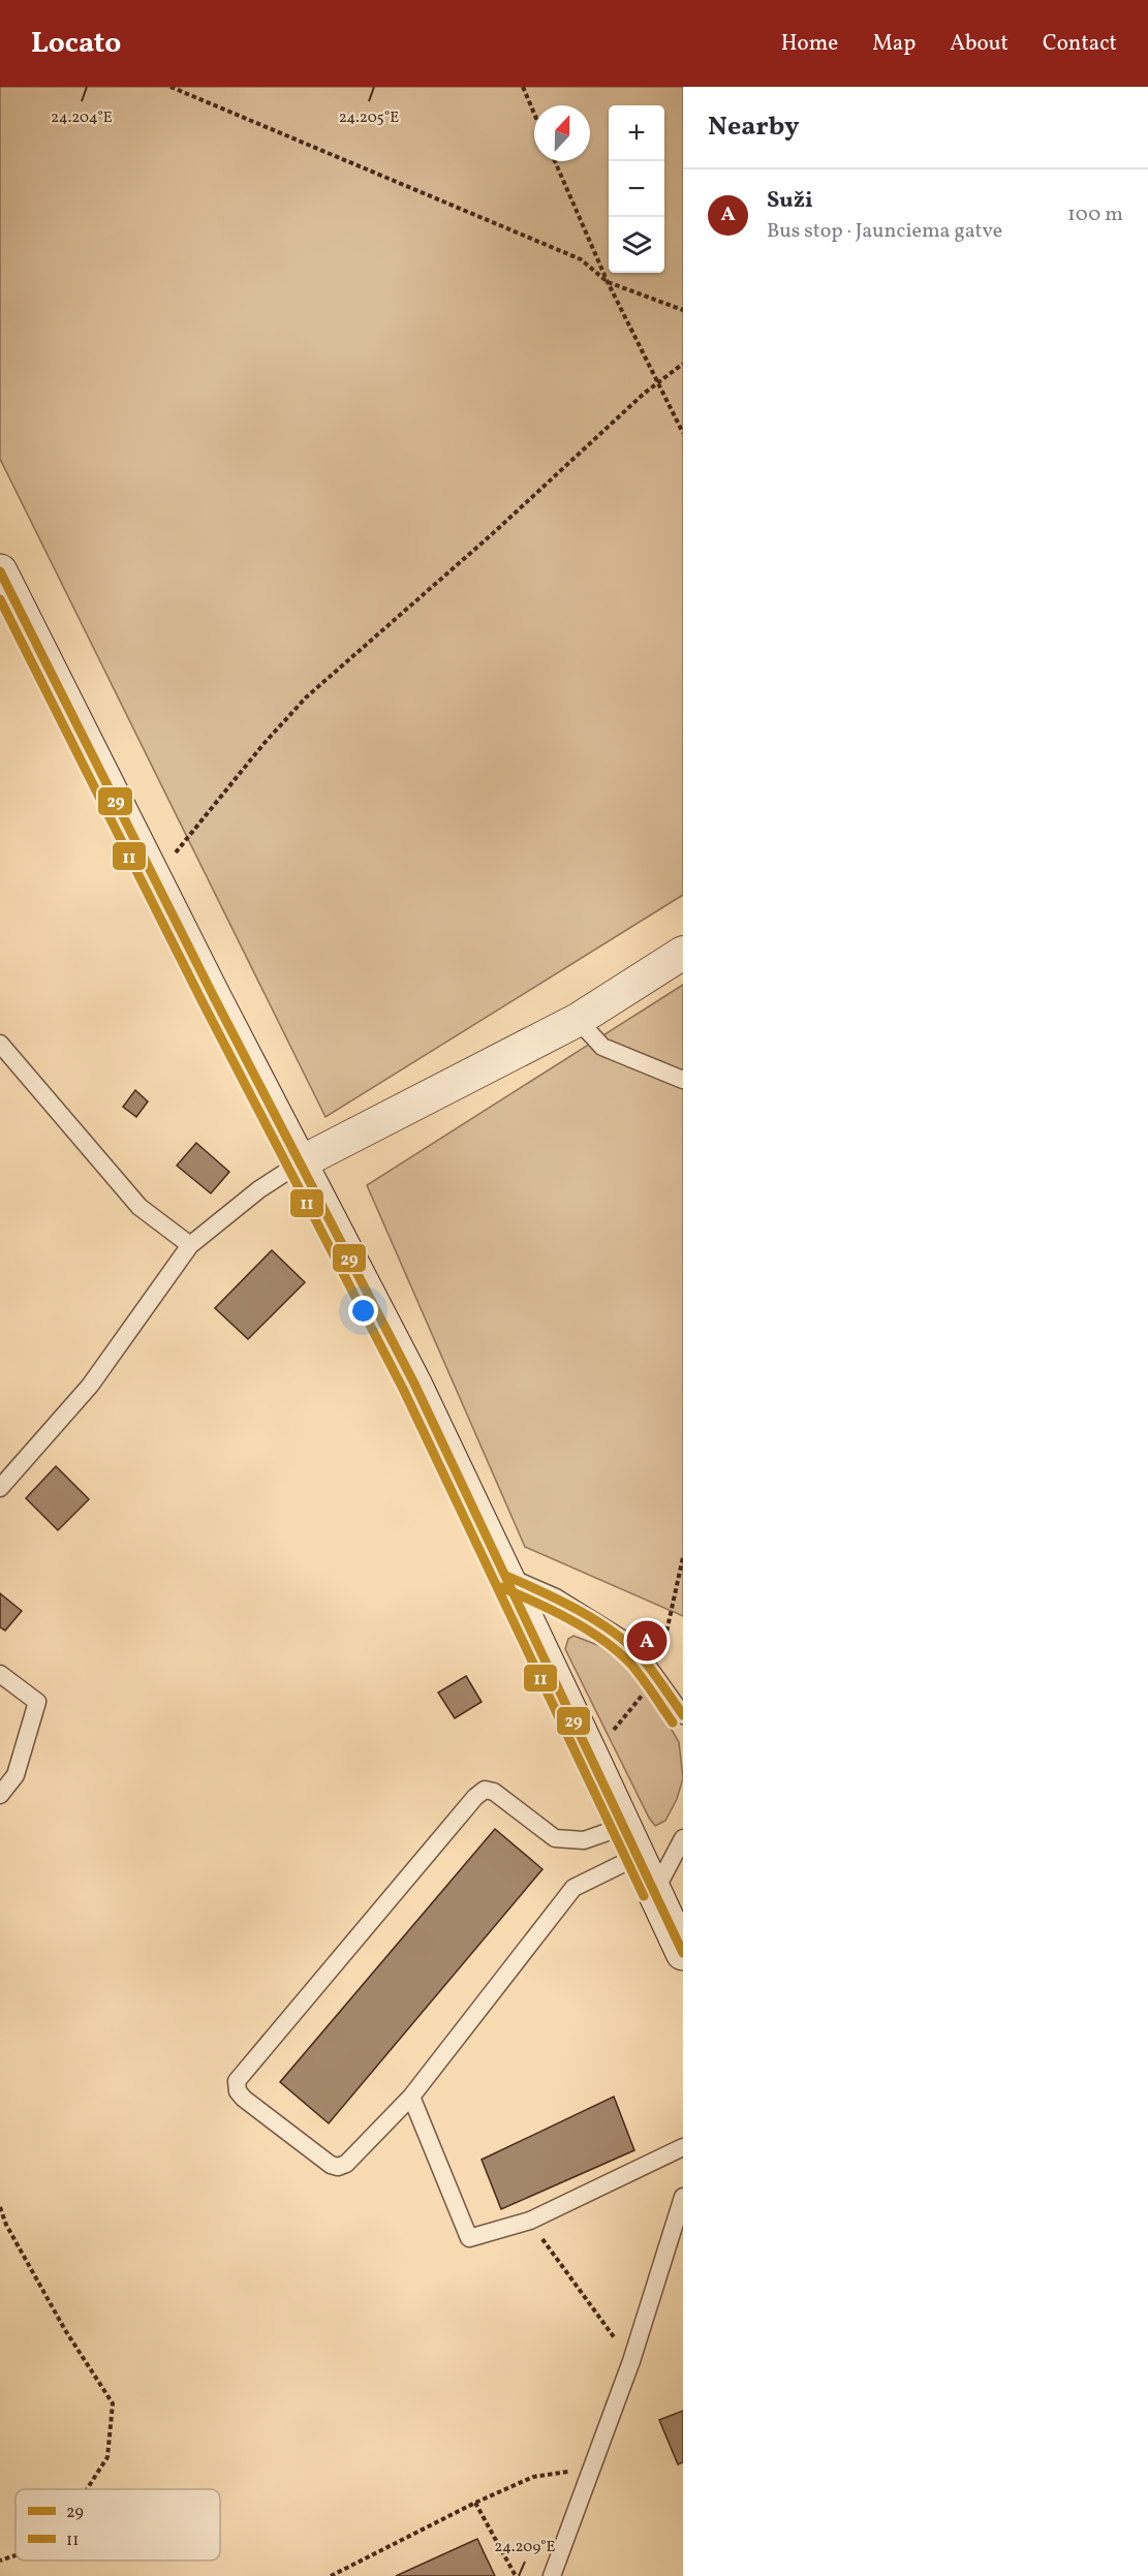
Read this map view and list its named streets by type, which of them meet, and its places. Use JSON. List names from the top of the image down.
{
  "lines": ["transit line 29", "transit line 11"],
  "legend": ["29", "11"],
  "north": "top",
  "page": {
    "header": "Locato",
    "nav": [
      "Home",
      "Map",
      "About",
      "Contact"
    ],
    "heading": "Nearby",
    "map_buttons": ["+", "−"],
    "list": [
      {
        "mark": "A",
        "name": "Suži",
        "note": "Bus stop · Jaunciema gatve",
        "value": "100 m"
      }
    ],
    "pins": "A"
  },
  "coordinates": ["24.205°E", "24.204°E", "24.209°E"]
}
